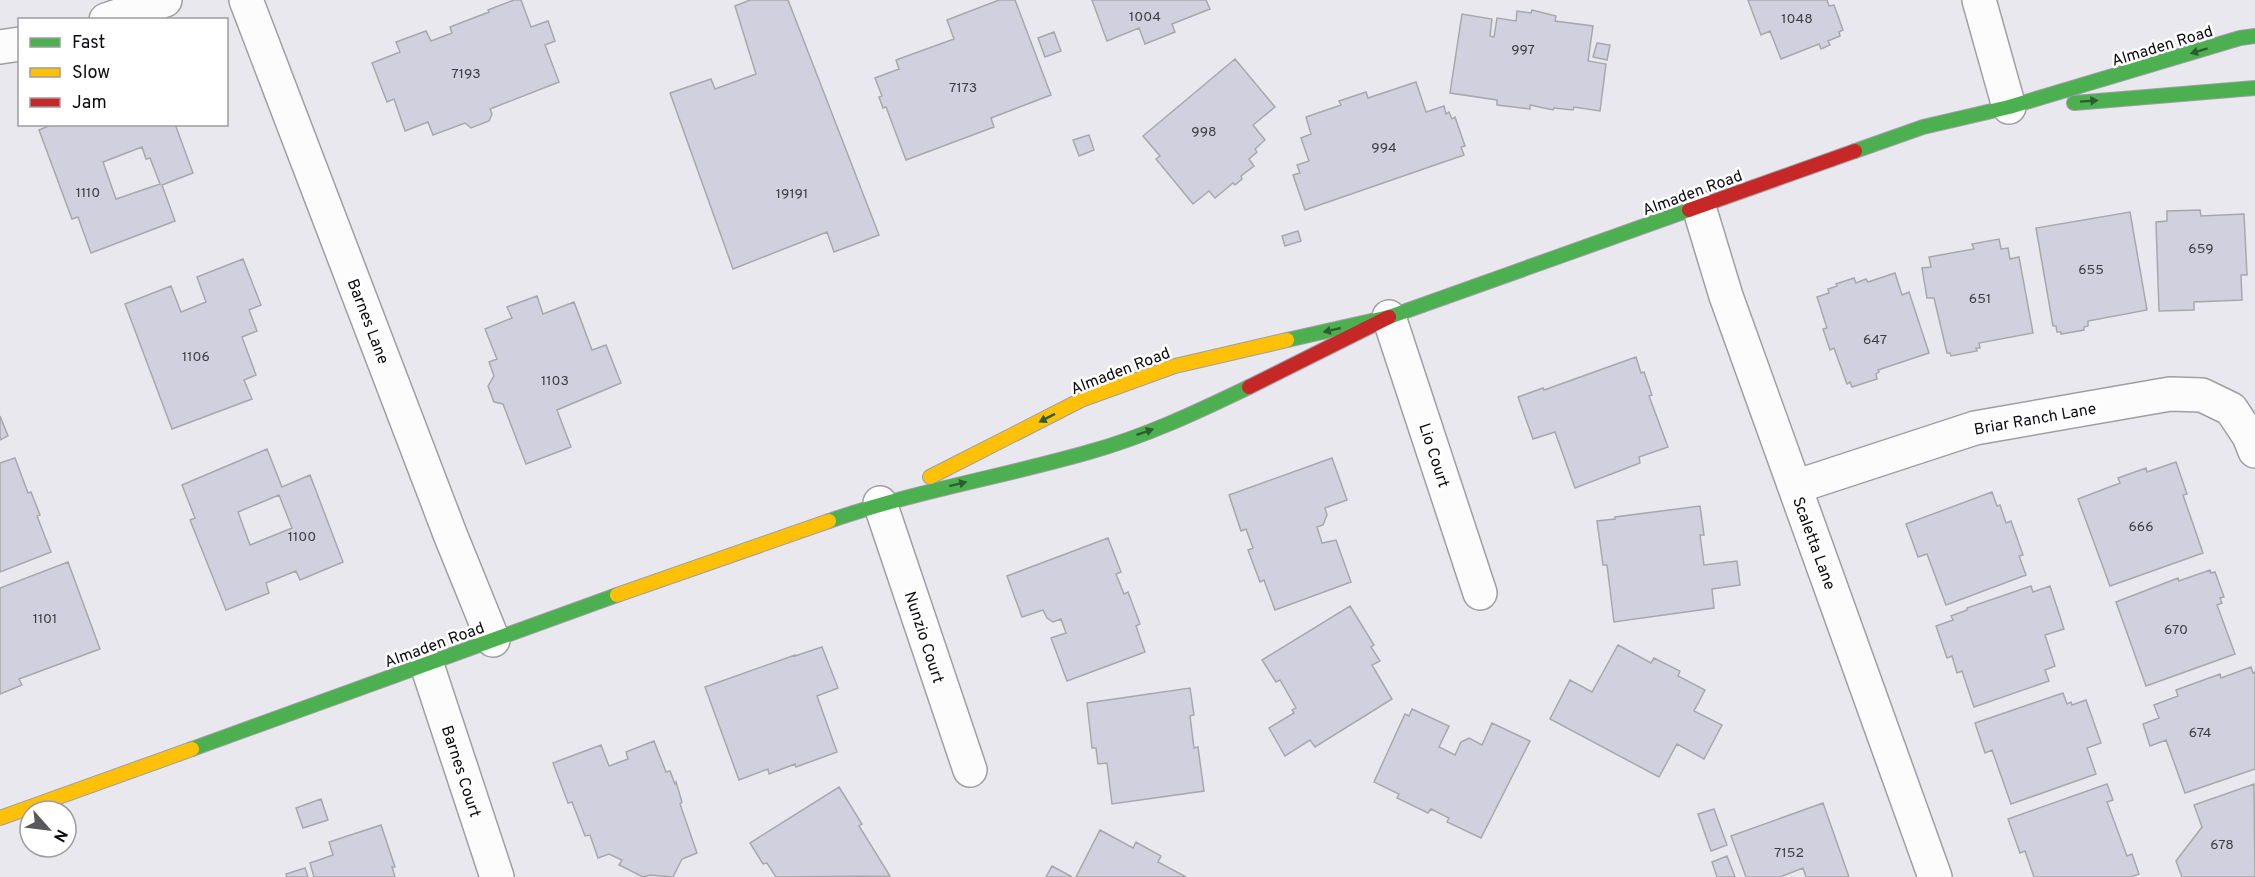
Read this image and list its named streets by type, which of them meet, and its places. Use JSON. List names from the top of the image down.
{
  "streets": {
    "street": [
      "Almaden Road",
      "Barnes Lane",
      "Briar Ranch Lane",
      "Lio Court",
      "Scaletta Lane",
      "Nunzio Court",
      "Barnes Court"
    ]
  },
  "crossings": [
    ["Almaden Road", "Barnes Lane"],
    ["Almaden Road", "Lio Court"],
    ["Almaden Road", "Scaletta Lane"],
    ["Almaden Road", "Nunzio Court"],
    ["Almaden Road", "Barnes Court"],
    ["Briar Ranch Lane", "Scaletta Lane"]
  ],
  "house_numbers": [
    "1004",
    "1048",
    "997",
    "7193",
    "7173",
    "998",
    "994",
    "1110",
    "19191",
    "659",
    "655",
    "651",
    "647",
    "1106",
    "1103",
    "666",
    "1100",
    "1101",
    "670",
    "674",
    "678",
    "7152"
  ],
  "legend": ["Fast", "Slow", "Jam"],
  "north": "bottom right"
}
